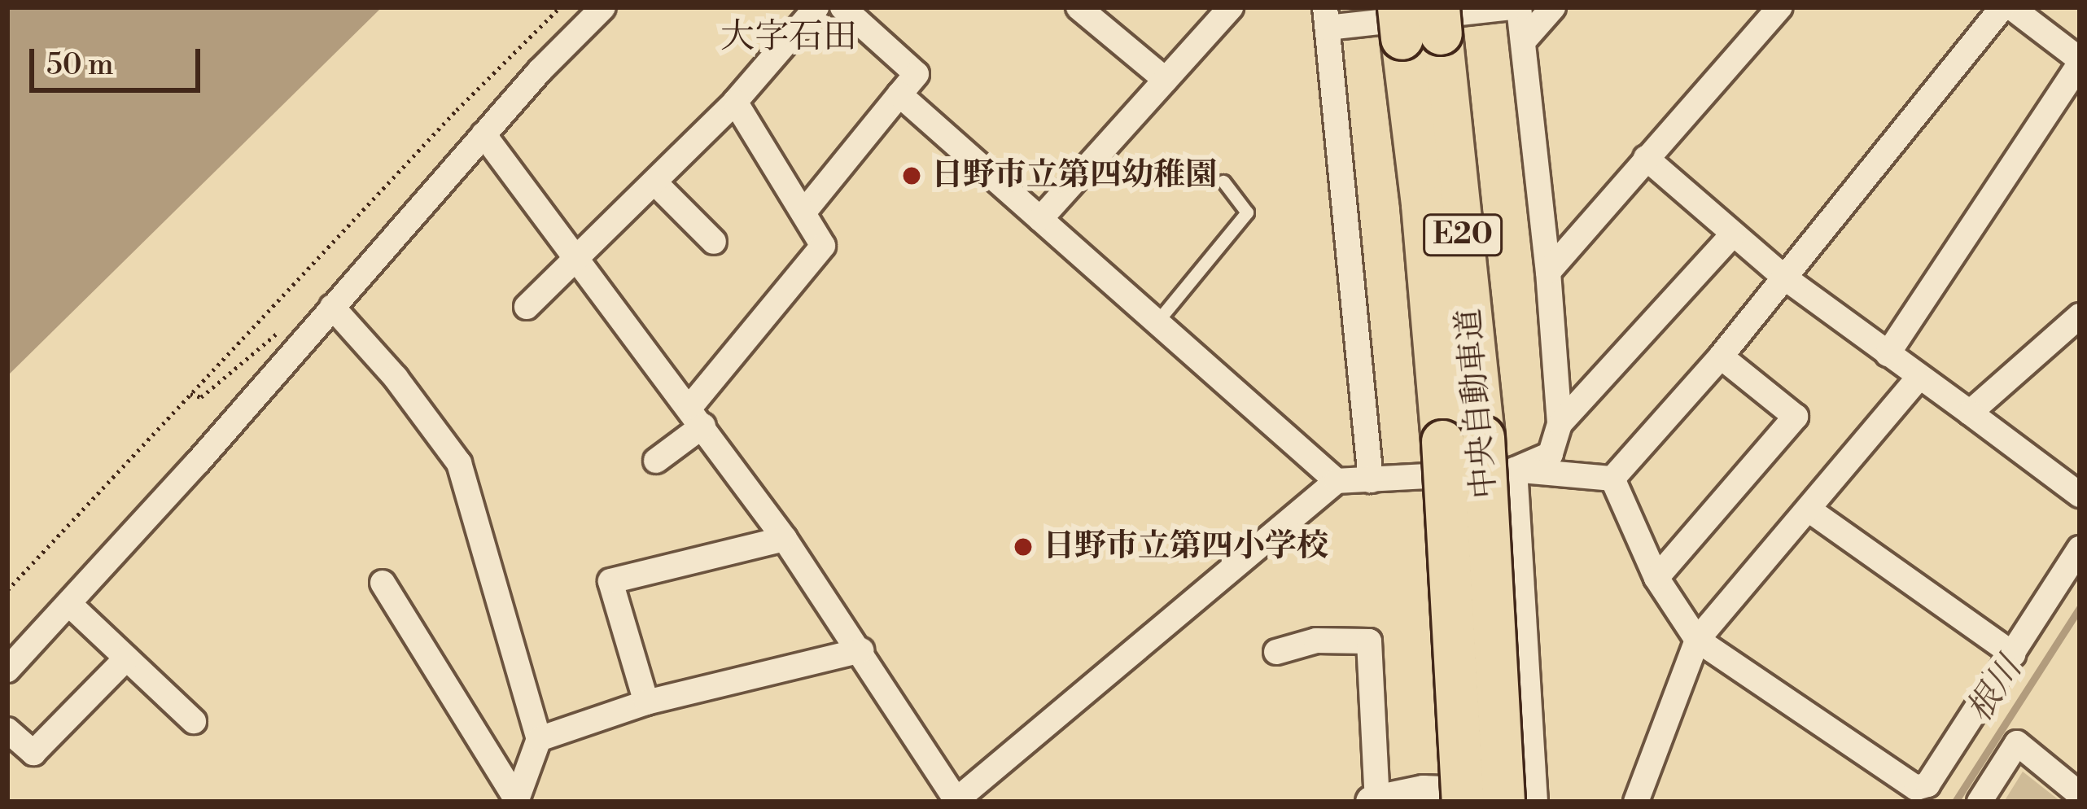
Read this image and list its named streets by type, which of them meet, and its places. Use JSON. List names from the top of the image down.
{
  "streets": {
    "highway": ["E20", "中央自動車道"]
  },
  "districts": ["大字石田"],
  "water": ["根川"],
  "places": ["日野市立第四幼稚園", "日野市立第四小学校"],
  "scale_bar": "50 m"
}
